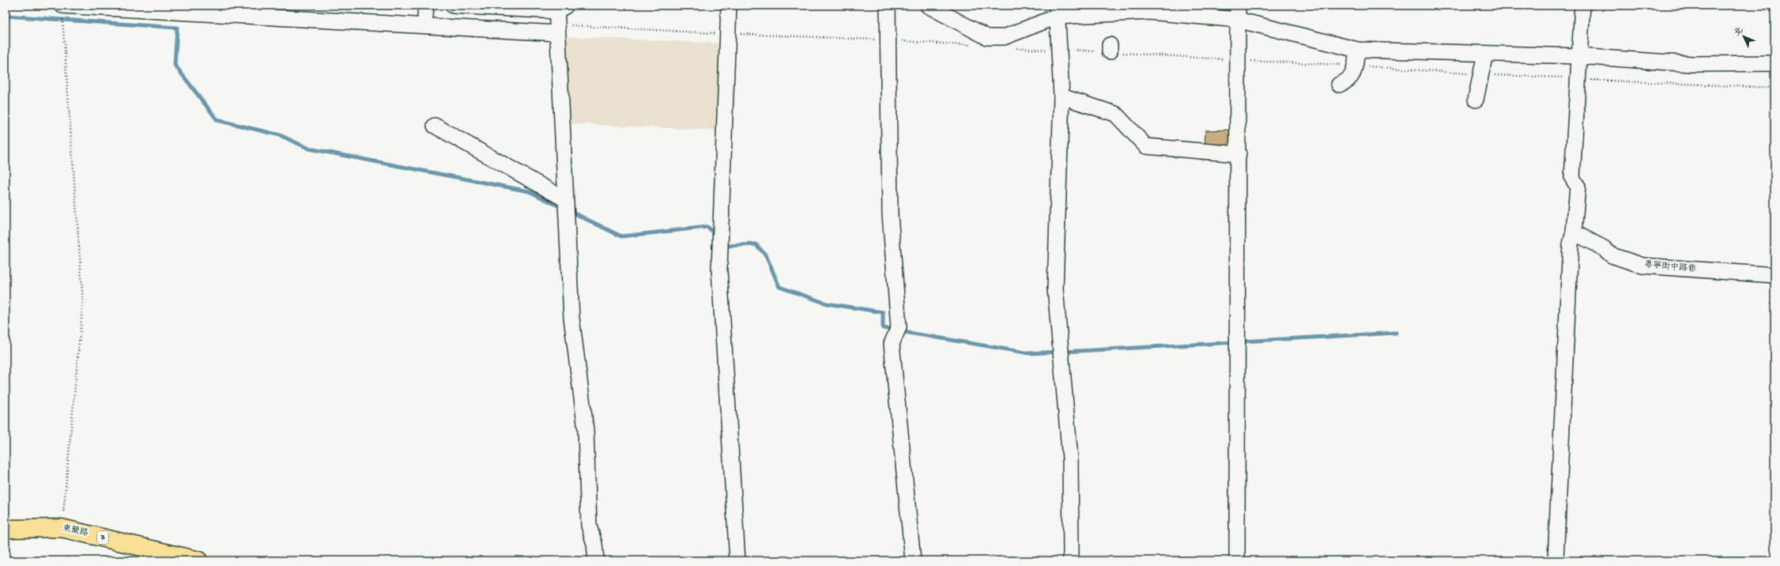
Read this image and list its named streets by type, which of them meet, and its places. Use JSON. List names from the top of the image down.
{
  "streets": {
    "main road": ["東蘭路", "3"],
    "street": ["粵寧街中路巷"]
  },
  "north": "top left"
}
